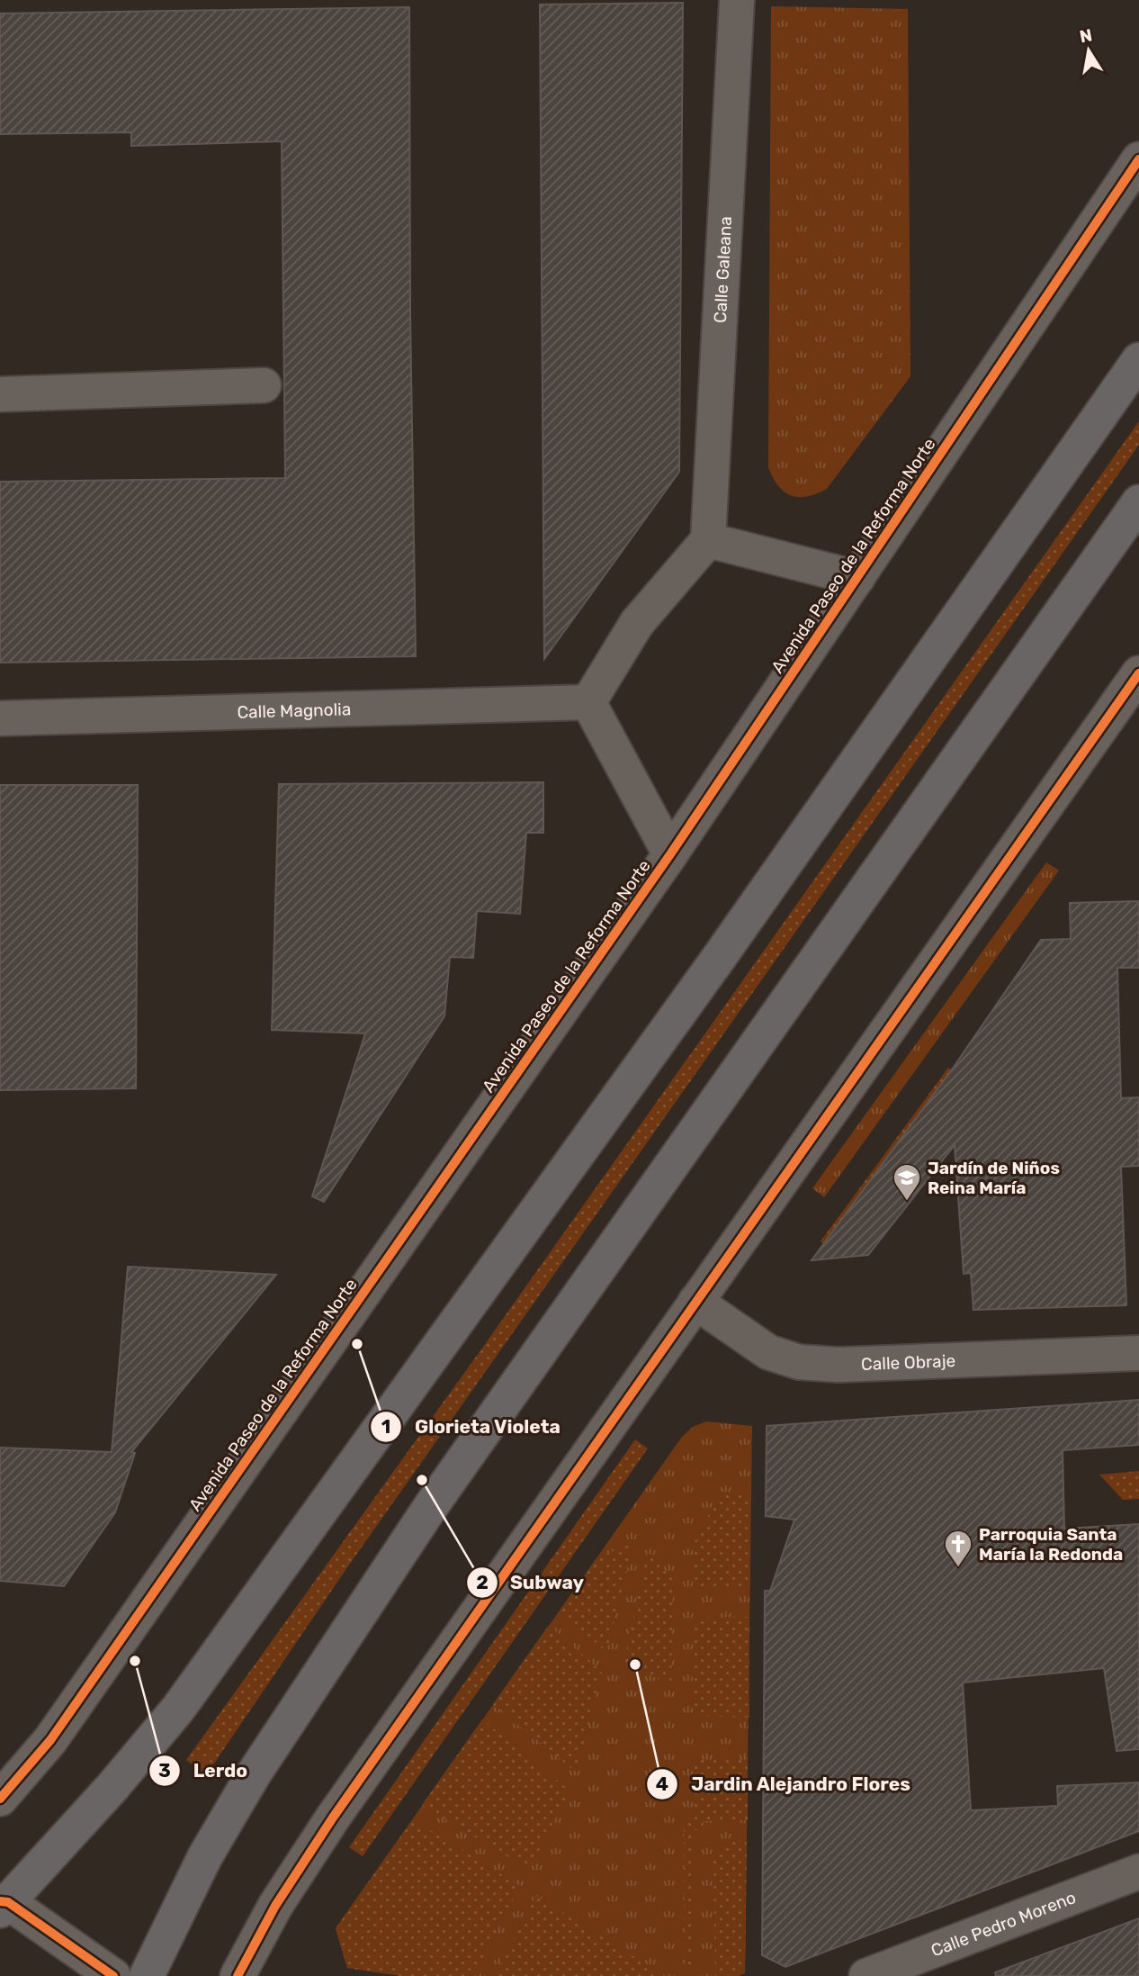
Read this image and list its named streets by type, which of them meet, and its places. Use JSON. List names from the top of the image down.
{
  "streets": {
    "street": [
      "Calle Galeana",
      "Avenida Paseo de la Reforma Norte",
      "Calle Magnolia",
      "Calle Obraje",
      "Calle Pedro Moreno"
    ]
  },
  "places": {
    "school or university": ["Jardín de Niños Reina María"],
    "other": [
      "Glorieta Violeta",
      "Subway",
      "Lerdo",
      "Jardin Alejandro Flores"
    ],
    "church": ["Parroquia Santa María la Redonda"]
  },
  "north": "top"
}
